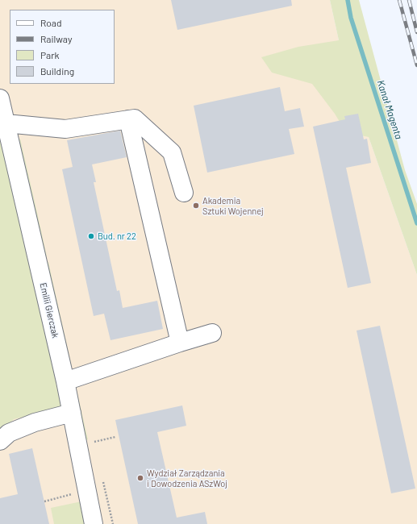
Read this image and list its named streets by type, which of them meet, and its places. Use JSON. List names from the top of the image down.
{
  "streets": {
    "street": ["Emilii Gierczak"]
  },
  "water": ["Kanał Magenta"],
  "places": ["Akademia Sztuki Wojennej", "Bud. nr 22", "Wydział Zarządzania i Dowodzenia ASzWoj"],
  "legend": [
    "Road",
    "Railway",
    "Park",
    "Building"
  ]
}
